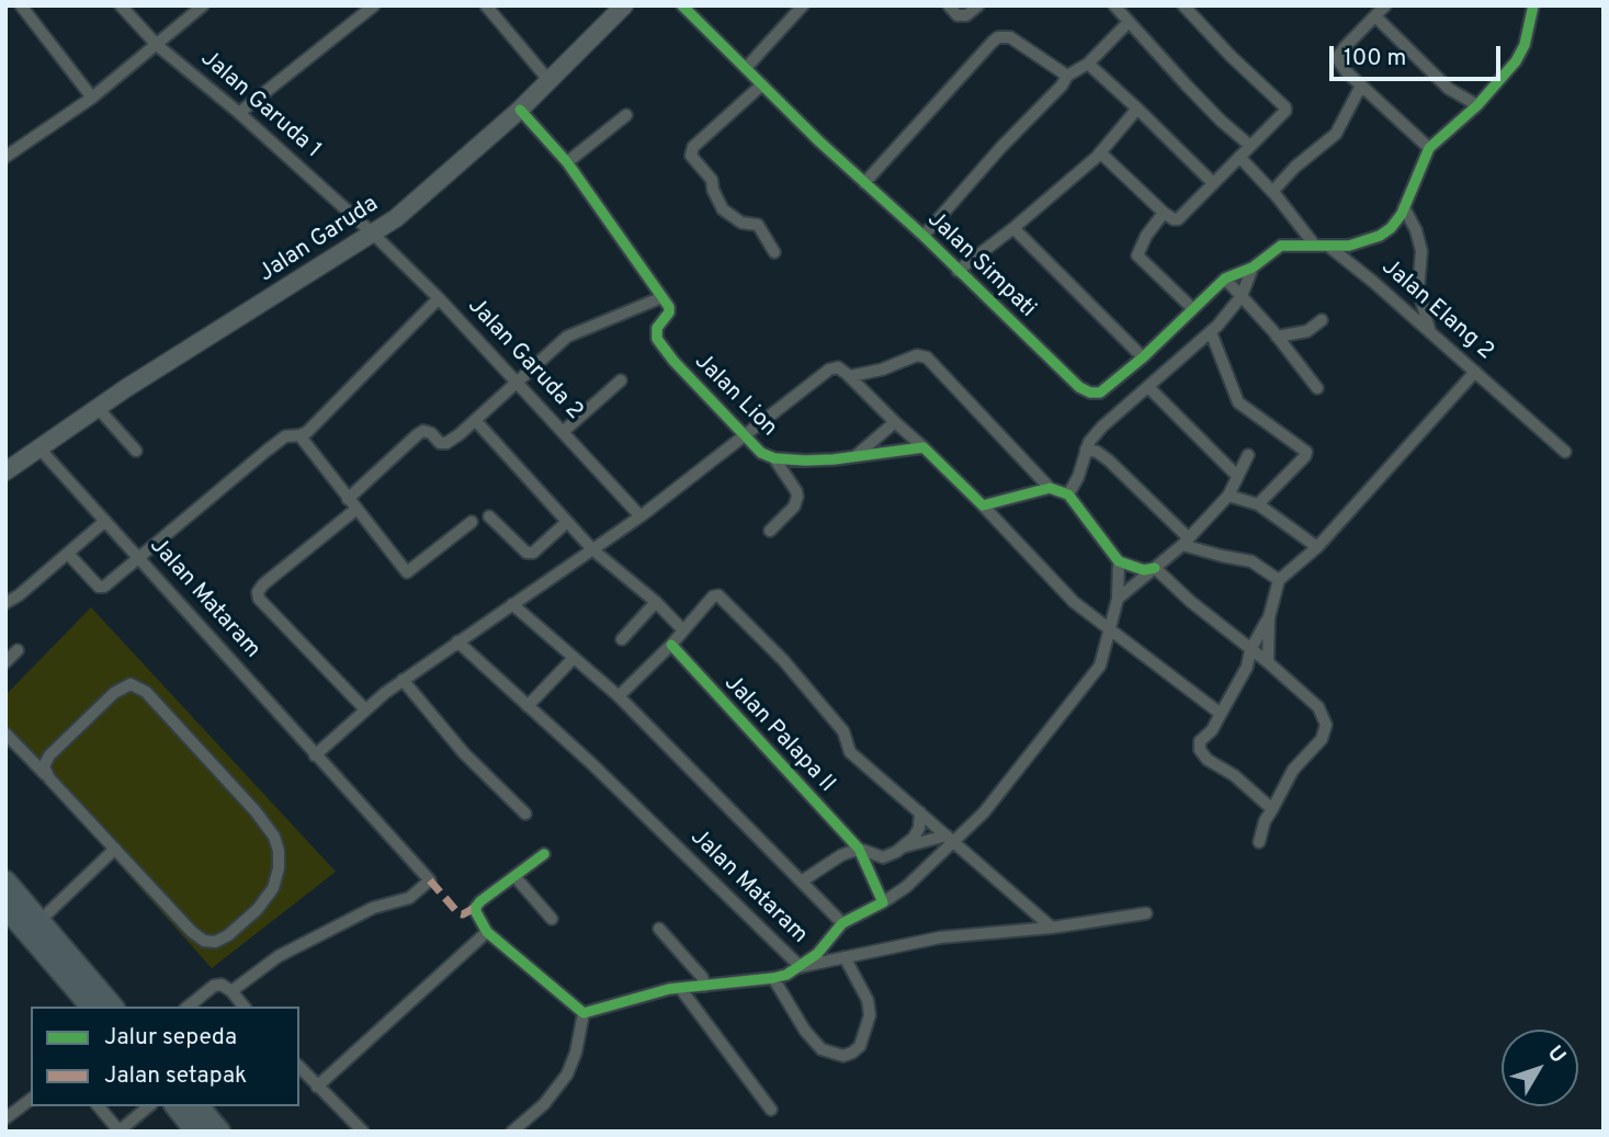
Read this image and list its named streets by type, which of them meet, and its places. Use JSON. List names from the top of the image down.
{
  "streets": {
    "street": [
      "Jalan Garuda 1",
      "Jalan Garuda",
      "Jalan Simpati",
      "Jalan Elang 2",
      "Jalan Garuda 2",
      "Jalan Lion",
      "Jalan Mataram",
      "Jalan Palapa II"
    ]
  },
  "crossings": [
    ["Jalan Garuda 1", "Jalan Garuda"],
    ["Jalan Garuda 1", "Jalan Garuda 2"],
    ["Jalan Garuda", "Jalan Garuda 2"],
    ["Jalan Garuda", "Jalan Mataram"]
  ],
  "legend": ["Jalur sepeda", "Jalan setapak"],
  "scale_bar": "100 m",
  "north": "top right"
}
